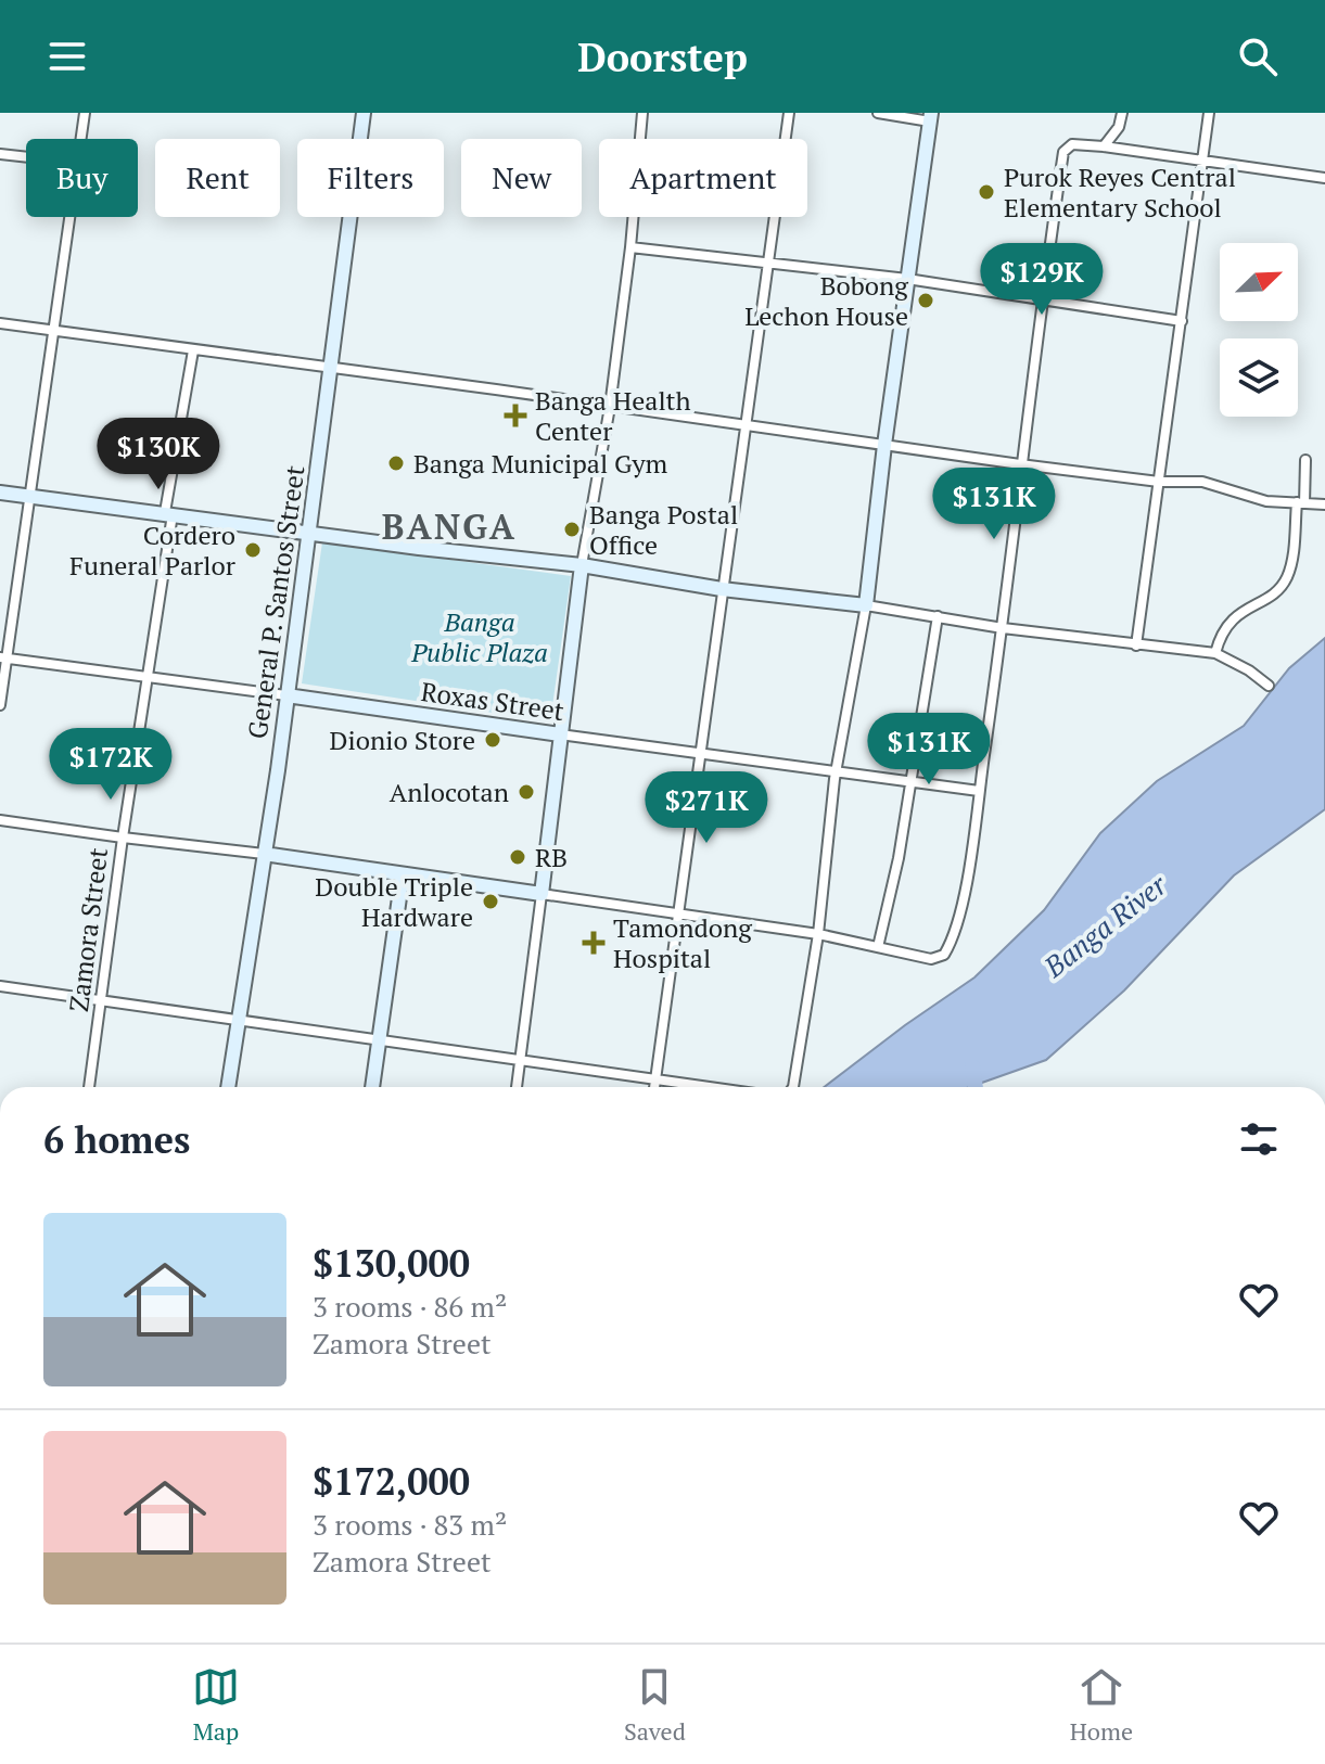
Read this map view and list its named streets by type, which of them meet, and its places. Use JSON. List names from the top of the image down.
{
  "streets": {
    "main road": ["General P. Santos Street", "Roxas Street"],
    "street": ["Zamora Street"]
  },
  "crossings": [
    ["General P. Santos Street", "Roxas Street"],
    ["Roxas Street", "Zamora Street"]
  ],
  "districts": ["BANGA"],
  "water": ["Banga River"],
  "parks": ["Banga Public Plaza"],
  "places": {
    "other": [
      "Purok Reyes Central Elementary School",
      "Bobong Lechon House",
      "Banga Municipal Gym",
      "Banga Postal Office",
      "Cordero Funeral Parlor",
      "Dionio Store",
      "Anlocotan",
      "RB",
      "Double Triple Hardware"
    ],
    "health": ["Banga Health Center", "Tamondong Hospital"]
  },
  "north": "top right",
  "page": {
    "header": "Doorstep",
    "chip": [
      "Buy",
      "Rent",
      "Filters",
      "New",
      "Apartment"
    ],
    "price": [
      "$129K",
      "$130K",
      "$131K",
      "$131K",
      "$172K",
      "$271K"
    ],
    "heading": "6 homes",
    "list": [
      {
        "name": "$130,000",
        "note": "3 rooms · 86 m² · Zamora Street"
      },
      {
        "name": "$172,000",
        "note": "3 rooms · 83 m² · Zamora Street"
      }
    ],
    "tabs": ["Map", "Saved", "Home"]
  }
}
